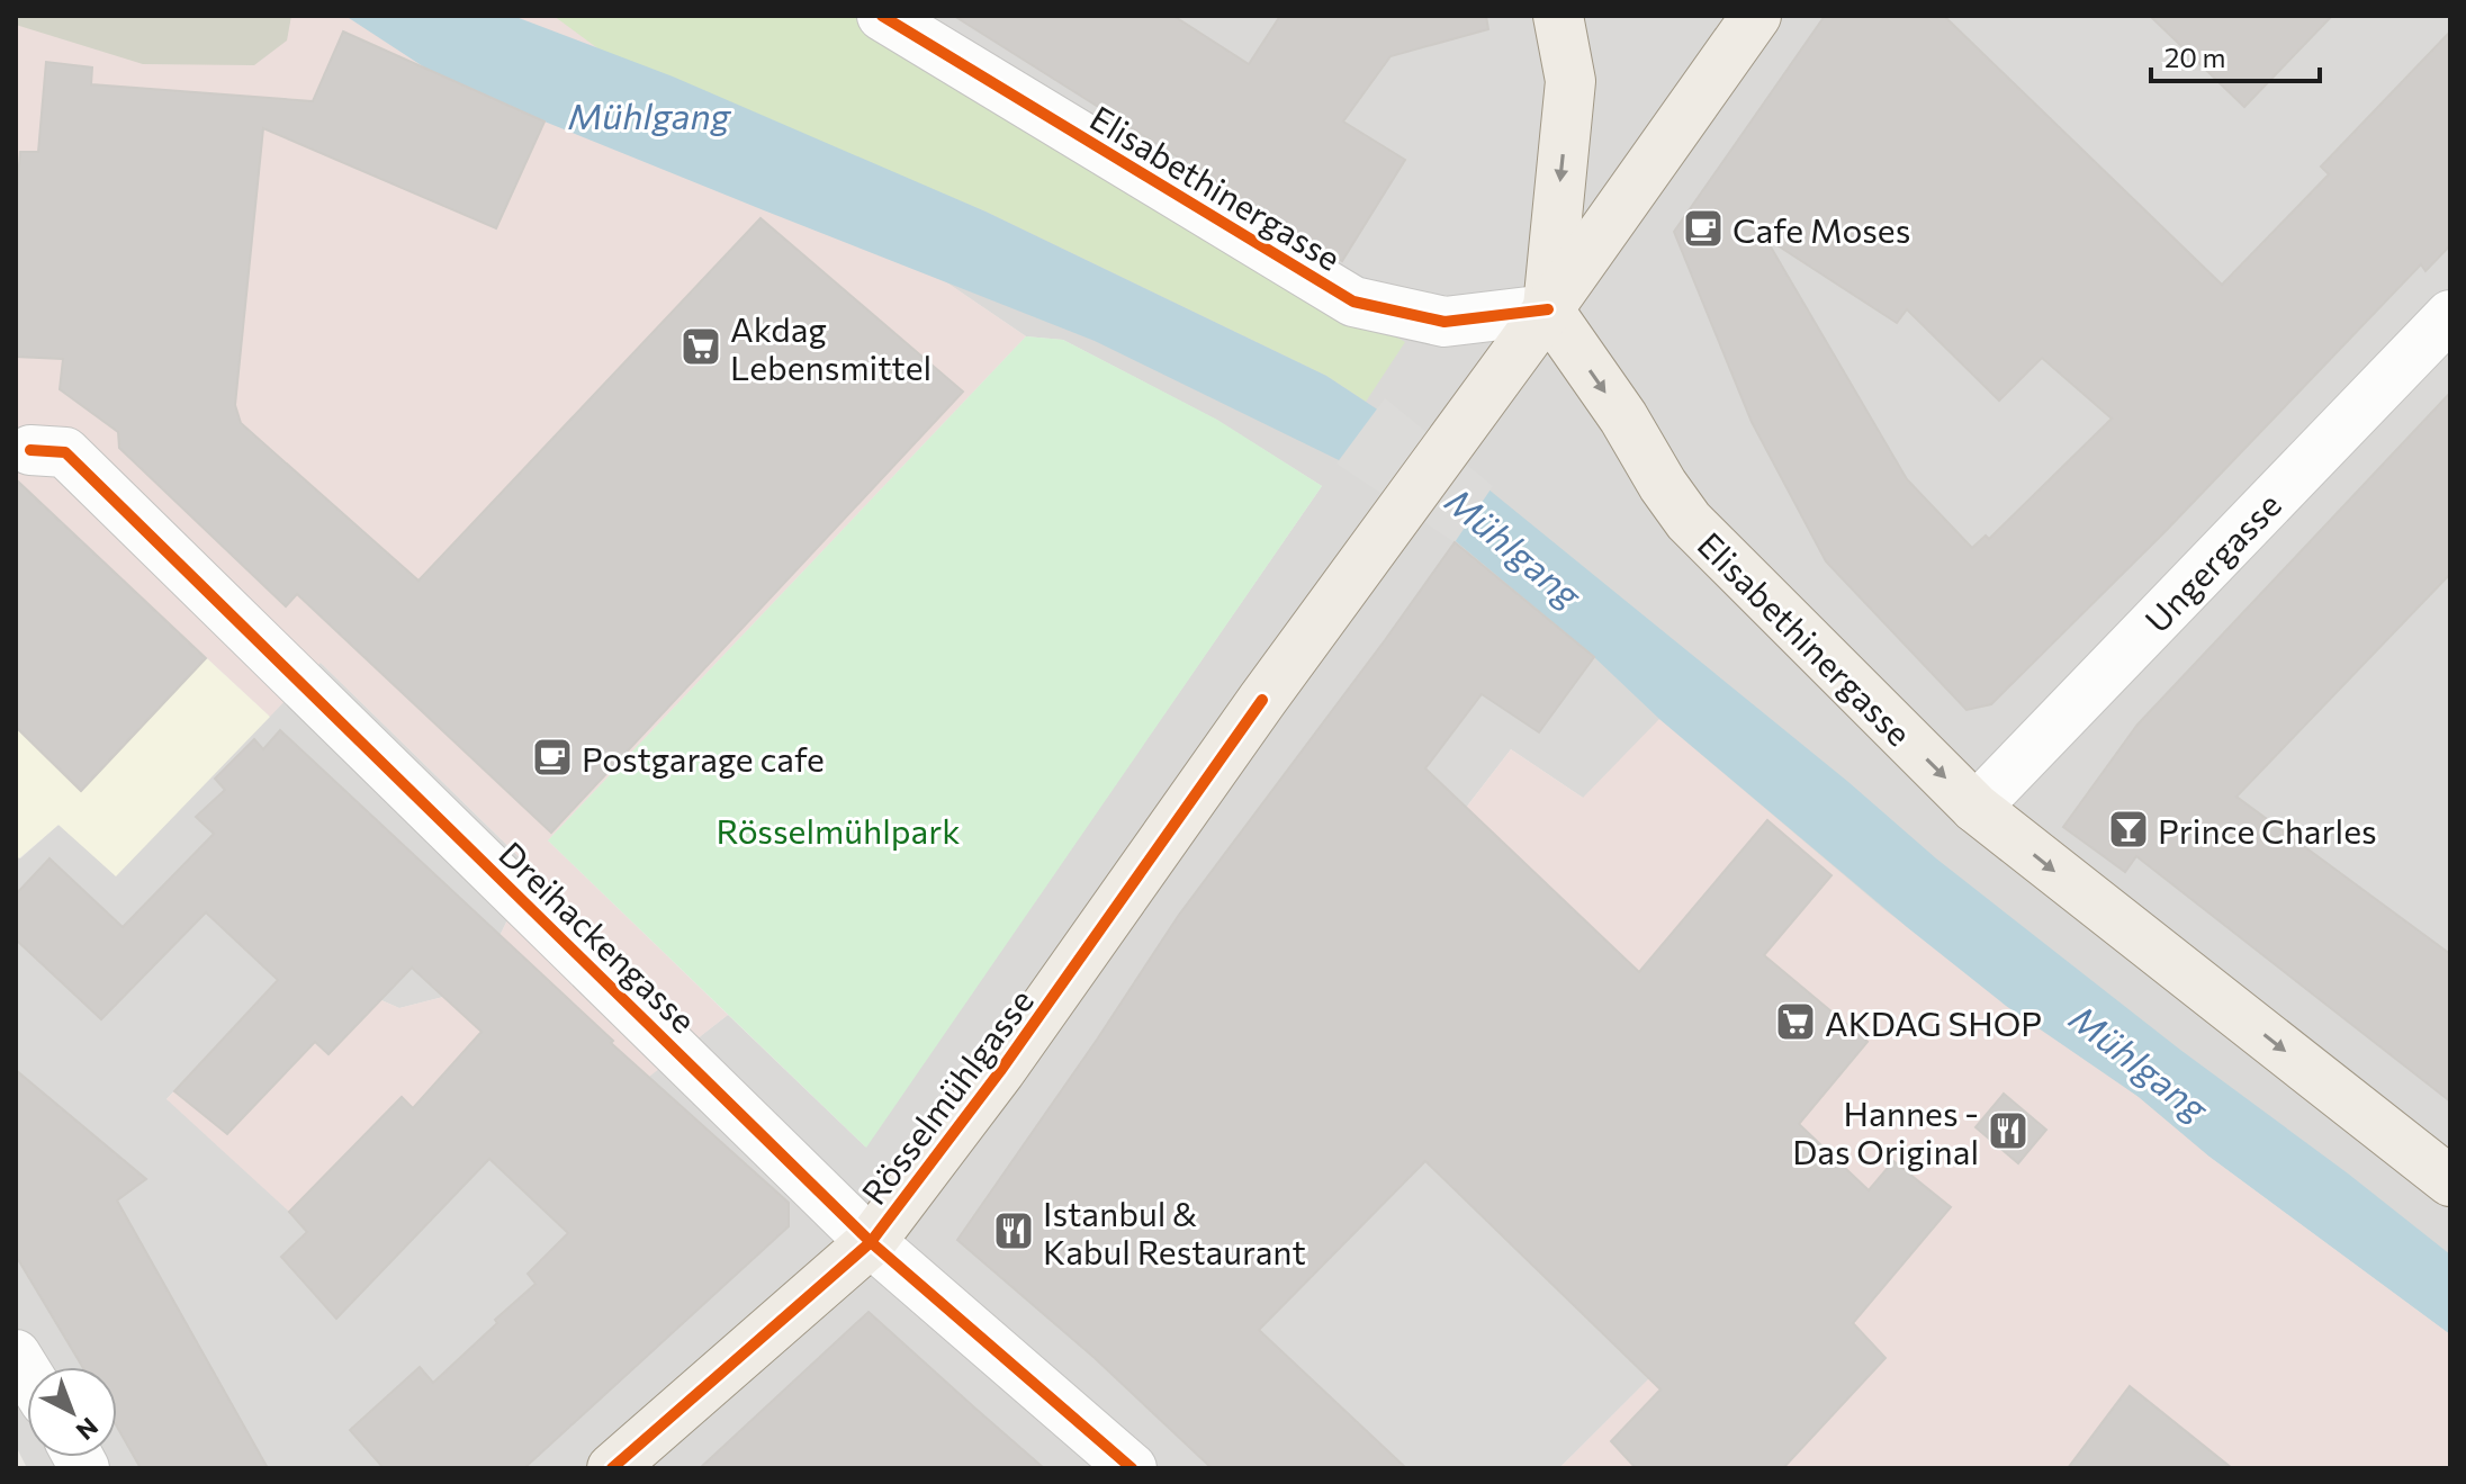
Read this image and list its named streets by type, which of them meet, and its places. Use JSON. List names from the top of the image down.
{
  "streets": {
    "main road": ["Elisabethinergasse", "Rösselmühlgasse"],
    "street": ["Ungergasse", "Dreihackengasse"]
  },
  "crossings": [
    ["Elisabethinergasse", "Ungergasse"],
    ["Elisabethinergasse", "Rösselmühlgasse"],
    ["Dreihackengasse", "Rösselmühlgasse"]
  ],
  "one_way": ["Elisabethinergasse"],
  "water": ["Mühlgang"],
  "parks": ["Rösselmühlpark"],
  "places": {
    "cafe": ["Cafe Moses", "Postgarage cafe"],
    "supermarket": ["Akdag Lebensmittel", "AKDAG SHOP"],
    "bar": ["Prince Charles"],
    "restaurant": ["Hannes - Das Original", "Istanbul & Kabul Restaurant"]
  },
  "scale_bar": "20 m",
  "north": "bottom right"
}
